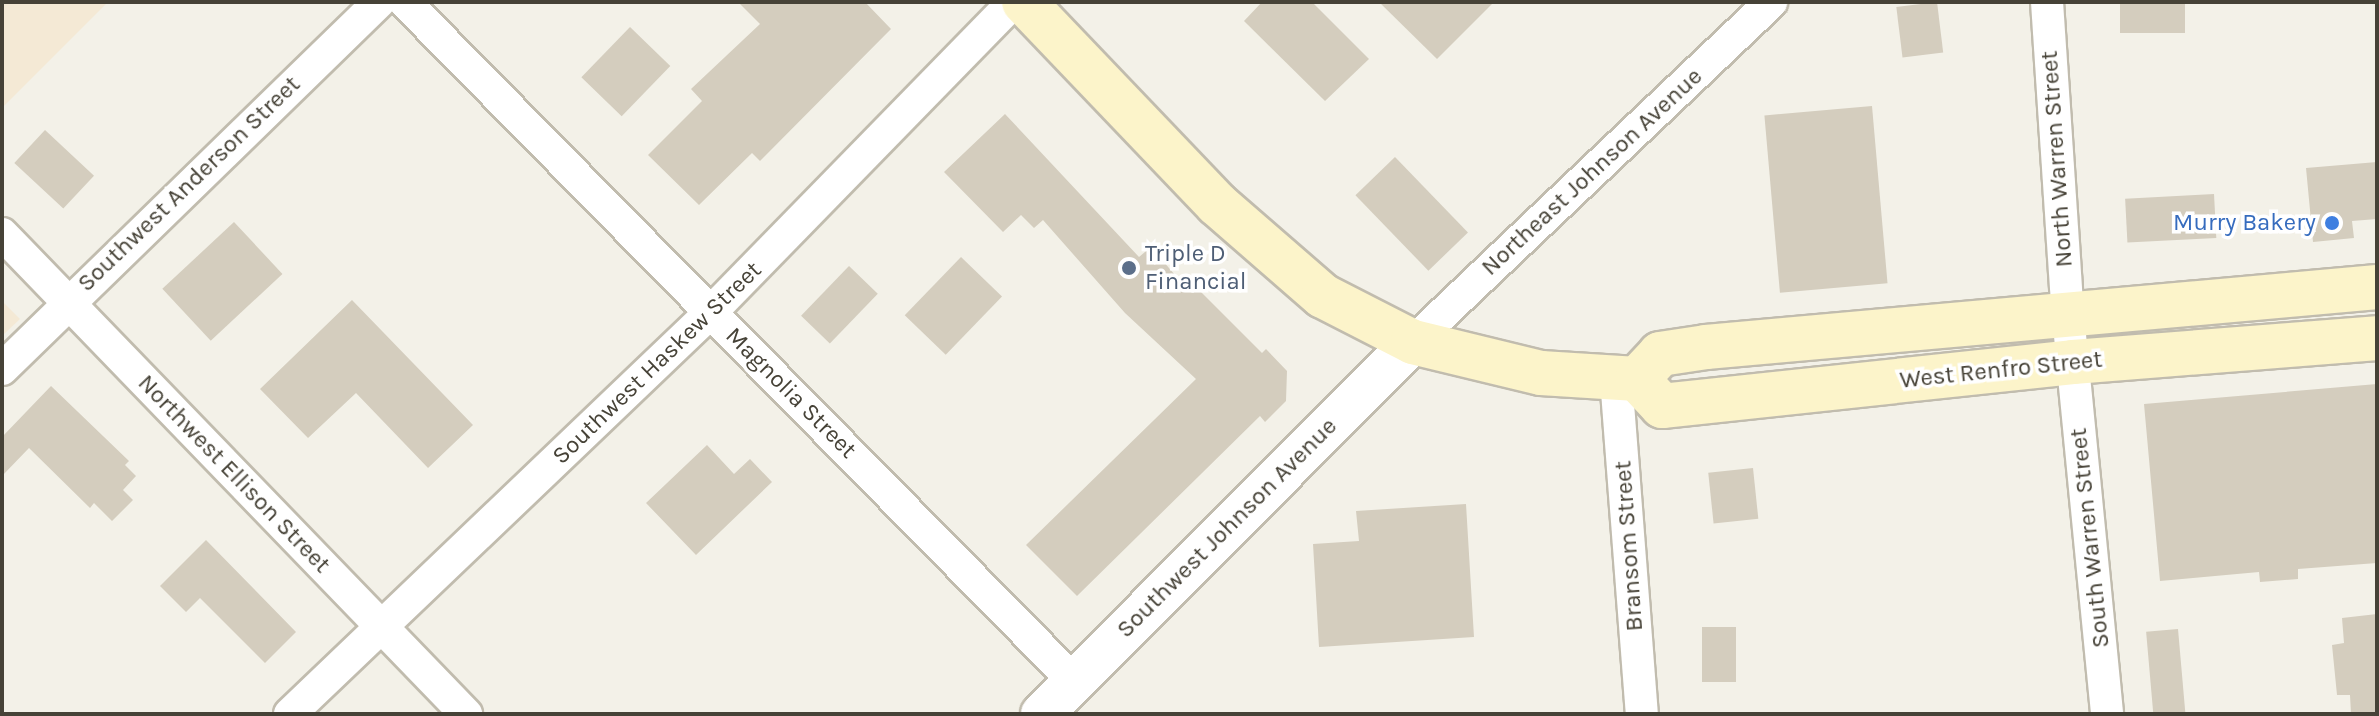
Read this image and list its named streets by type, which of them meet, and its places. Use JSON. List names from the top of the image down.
{
  "streets": {
    "main road": ["West Renfro Street"],
    "street": [
      "North Warren Street",
      "Northeast Johnson Avenue",
      "Southwest Anderson Street",
      "Southwest Haskew Street",
      "Magnolia Street",
      "Northwest Ellison Street",
      "Southwest Johnson Avenue",
      "South Warren Street",
      "Bransom Street"
    ]
  },
  "crossings": [
    ["North Warren Street", "West Renfro Street"],
    ["North Warren Street", "South Warren Street"],
    ["Northeast Johnson Avenue", "Southwest Johnson Avenue"],
    ["Southwest Anderson Street", "Northwest Ellison Street"],
    ["Southwest Haskew Street", "Magnolia Street"],
    ["Southwest Haskew Street", "Northwest Ellison Street"],
    ["West Renfro Street", "South Warren Street"],
    ["West Renfro Street", "Bransom Street"],
    ["Magnolia Street", "Southwest Johnson Avenue"]
  ],
  "places": ["Murry Bakery", "Triple D Financial"]
}
